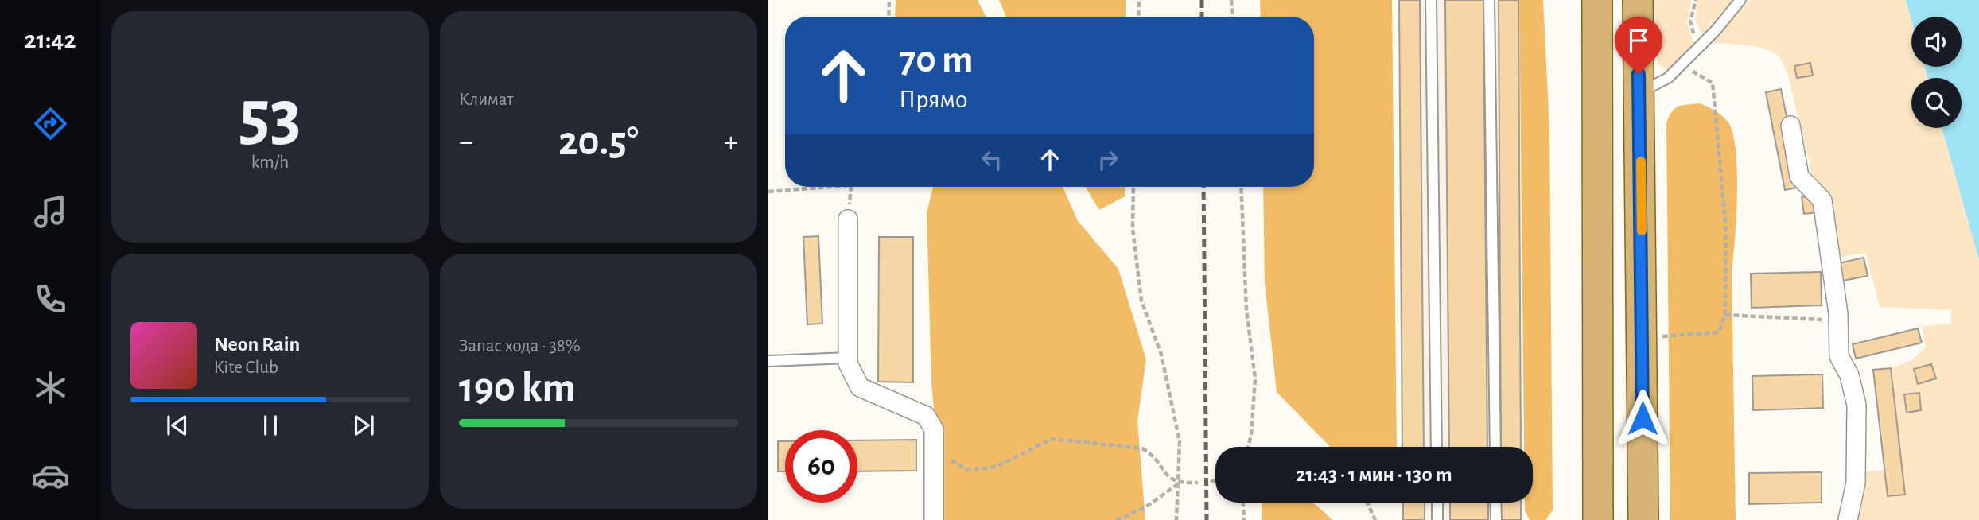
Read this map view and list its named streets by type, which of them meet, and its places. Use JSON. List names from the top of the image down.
{
  "page": {
    "tabs": "21:42",
    "tile": [
      ["53", "km/h"],
      "Климат",
      ["Запас хода · 38%", "190 km"]
    ],
    "turn": ["70 m", "Прямо"],
    "heat": ["−", "20.5°", "+"],
    "song": ["Neon Rain", "Kite Club"],
    "limit": "60",
    "trip": "21:43 · 1 мин · 130 m"
  }
}
